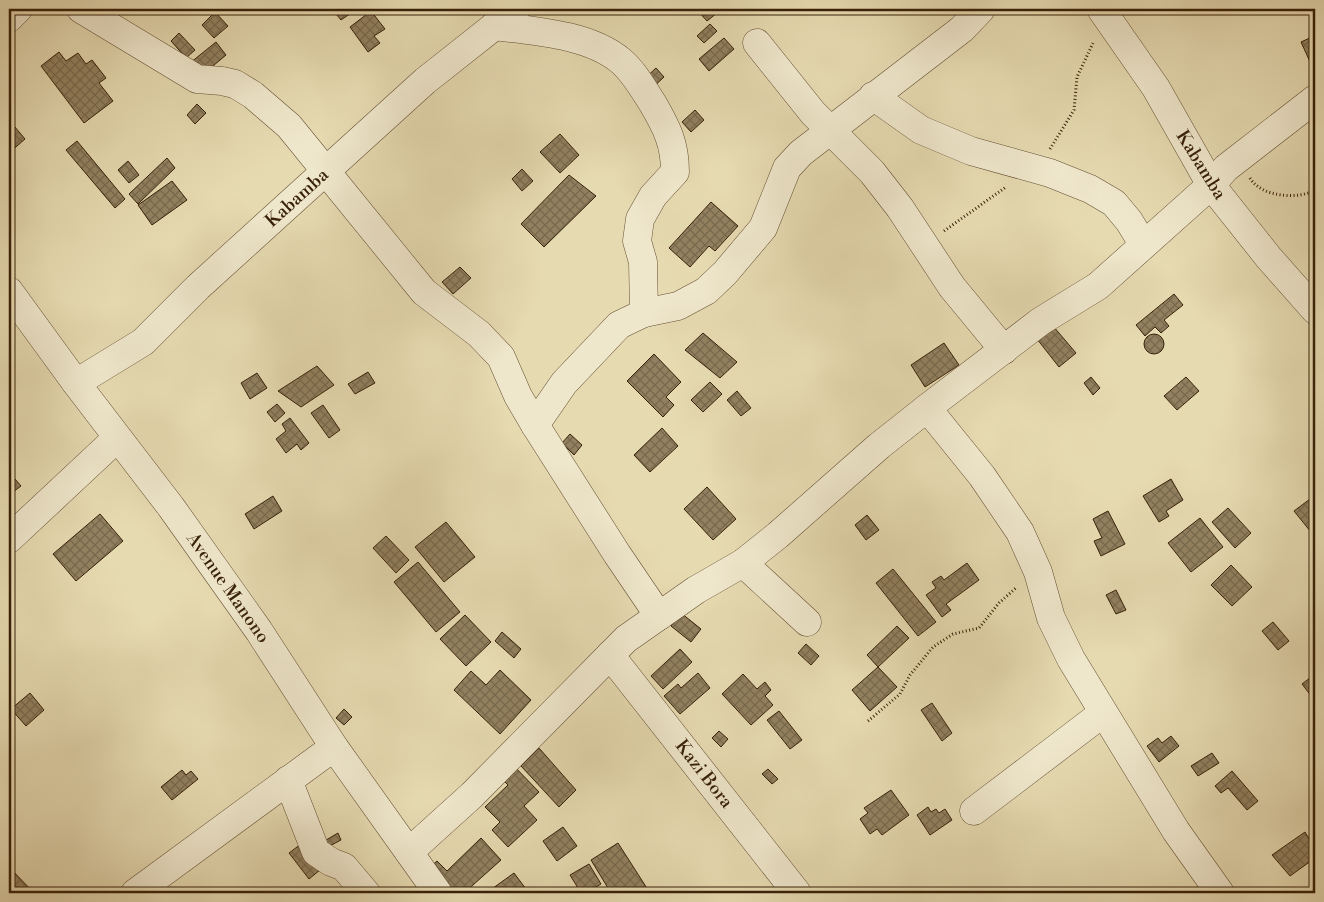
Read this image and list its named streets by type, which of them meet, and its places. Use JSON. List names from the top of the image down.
{
  "streets": {
    "street": ["Kabamba", "Avenue Manono", "Kazi Bora"]
  },
  "crossings": [
    ["Kabamba", "Avenue Manono"]
  ]
}
